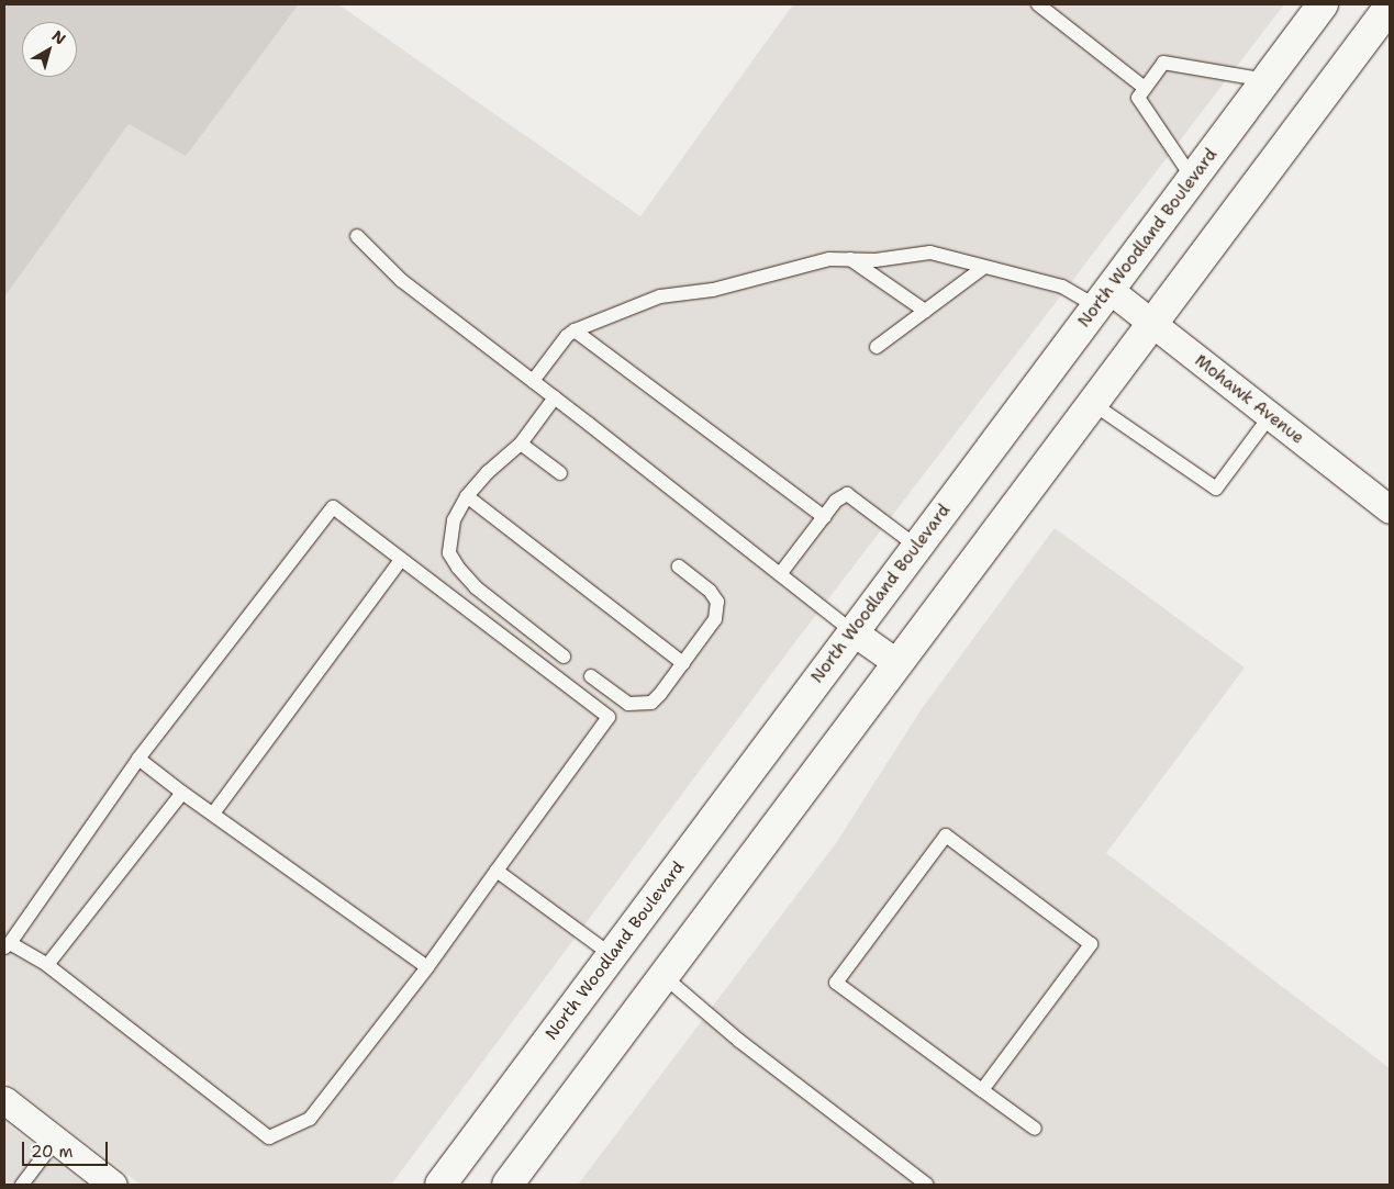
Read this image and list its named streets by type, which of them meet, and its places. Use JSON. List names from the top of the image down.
{
  "streets": {
    "main road": ["North Woodland Boulevard"],
    "street": ["Mohawk Avenue"]
  },
  "crossings": [
    ["North Woodland Boulevard", "Mohawk Avenue"]
  ],
  "scale_bar": "20 m",
  "north": "top right"
}
